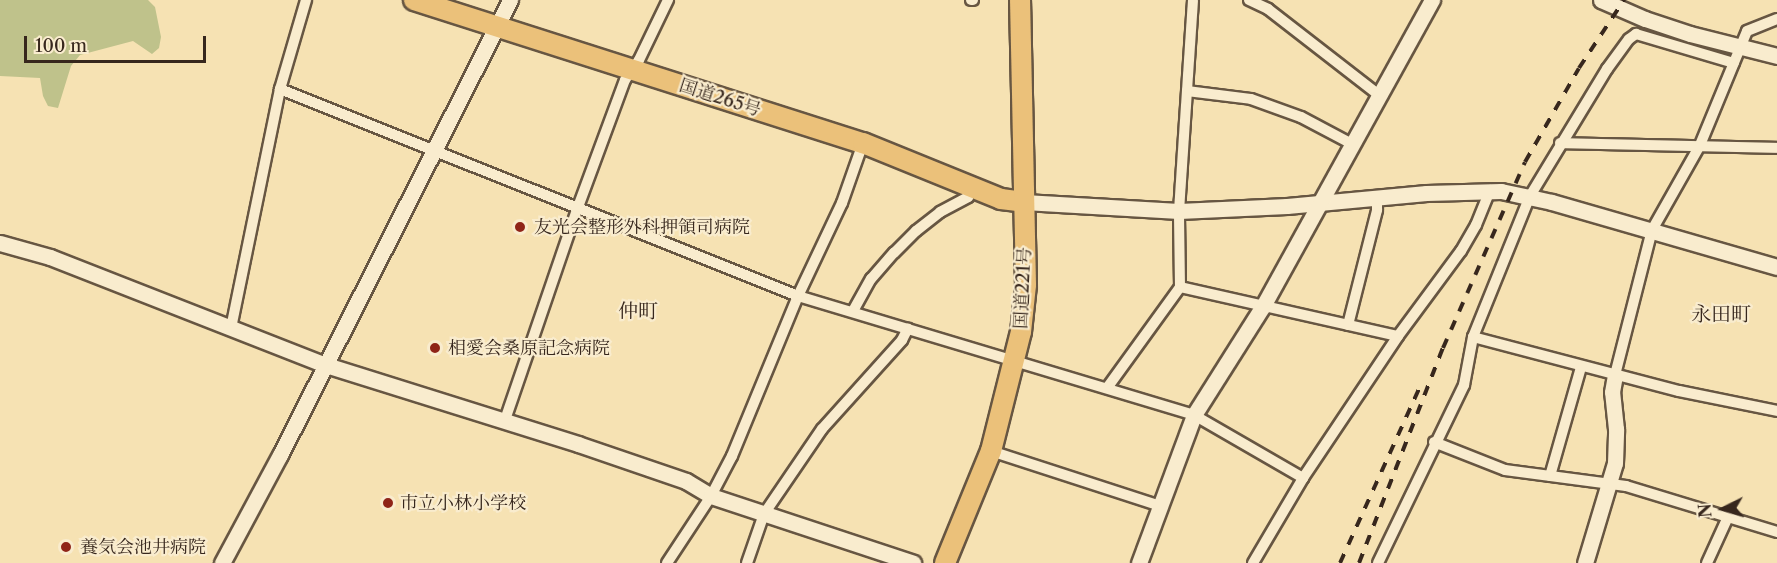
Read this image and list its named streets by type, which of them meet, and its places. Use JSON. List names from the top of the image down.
{
  "streets": {
    "highway": ["国道265号", "国道221号"]
  },
  "crossings": [
    ["国道265号", "国道221号"]
  ],
  "districts": ["仲町", "永田町"],
  "places": [
    "友光会整形外科押領司病院",
    "相愛会桑原記念病院",
    "市立小林小学校",
    "養気会池井病院"
  ],
  "scale_bar": "100 m",
  "north": "left"
}
